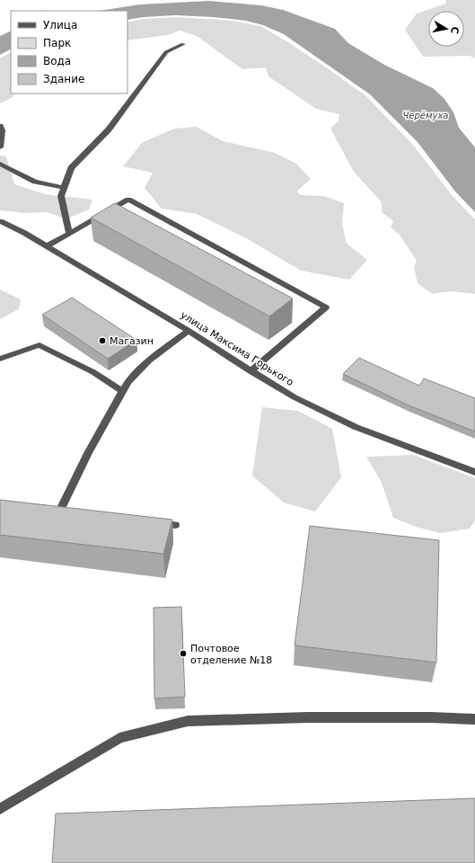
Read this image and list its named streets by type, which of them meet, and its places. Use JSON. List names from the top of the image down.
{
  "streets": {
    "street": ["улица Максима Горького"]
  },
  "water": ["Черёмуха"],
  "places": ["Магазин", "Почтовое отделение №18"],
  "legend": [
    "Улица",
    "Парк",
    "Вода",
    "Здание"
  ],
  "north": "right"
}
